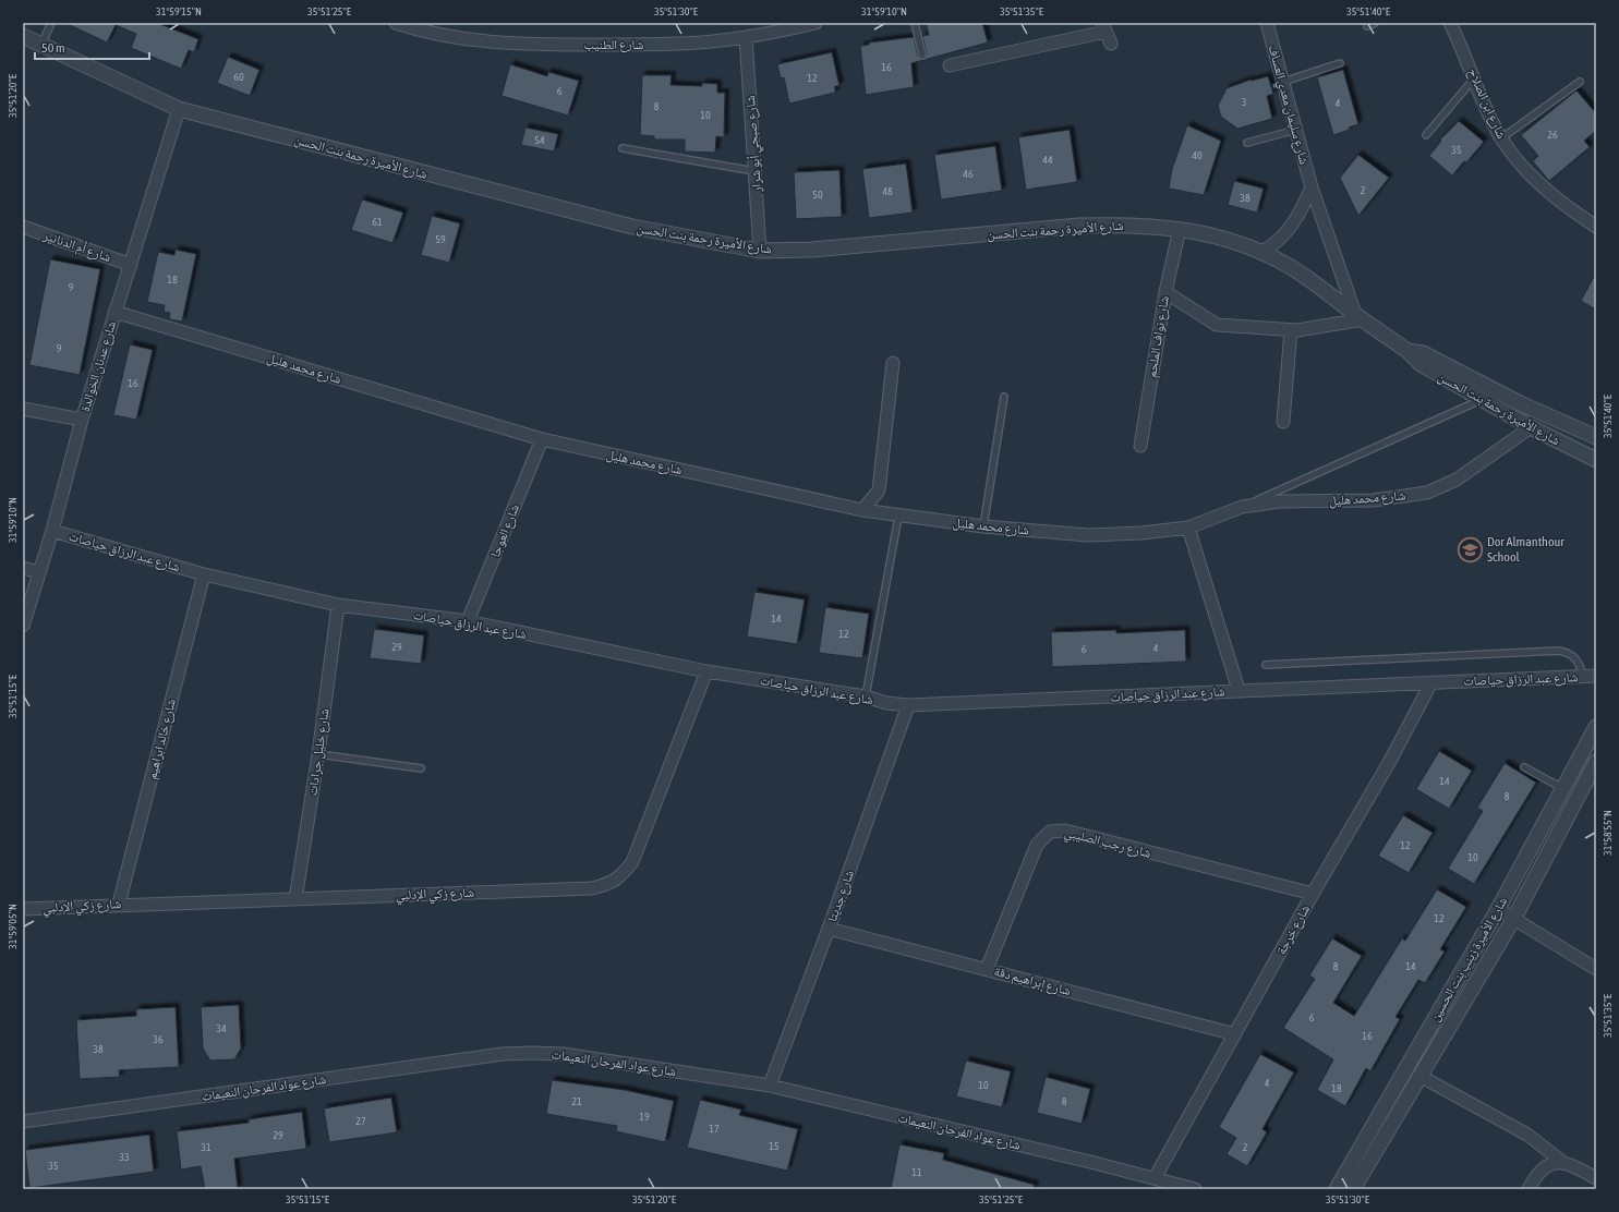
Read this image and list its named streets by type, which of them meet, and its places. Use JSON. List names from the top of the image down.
{
  "streets": {
    "street": [
      "شارع الطنيب",
      "شارع ابن الصلاح",
      "شارع سليمان معدي العساف",
      "شارع صبحي أبو شرار",
      "شارع الأميرة رحمة بنت الحسن",
      "شارع أم الدنانير",
      "شارع نواف الملحم",
      "شارع عدنان الخوالدة",
      "شارع محمد هليل",
      "شارع العوجا",
      "شارع عبد الرزاق حياصات",
      "شارع خالد ابراهيم",
      "شارع خليل جرادات",
      "شارع رجب الصليبي",
      "شارع زكي الإدلبي",
      "شارع جديتا",
      "شارع خرجة",
      "شارع الأميرة زينب بنت الحسين",
      "شارع إبراهيم دقة",
      "شارع عواد الفرحان النعيمات"
    ]
  },
  "crossings": [
    ["شارع الطنيب", "شارع صبحي أبو شرار"],
    ["شارع سليمان معدي العساف", "شارع الأميرة رحمة بنت الحسن"],
    ["شارع صبحي أبو شرار", "شارع الأميرة رحمة بنت الحسن"],
    ["شارع الأميرة رحمة بنت الحسن", "شارع نواف الملحم"],
    ["شارع الأميرة رحمة بنت الحسن", "شارع عدنان الخوالدة"],
    ["شارع الأميرة رحمة بنت الحسن", "شارع محمد هليل"],
    ["شارع أم الدنانير", "شارع عدنان الخوالدة"],
    ["شارع عدنان الخوالدة", "شارع محمد هليل"],
    ["شارع عدنان الخوالدة", "شارع عبد الرزاق حياصات"],
    ["شارع محمد هليل", "شارع العوجا"],
    ["شارع العوجا", "شارع عبد الرزاق حياصات"],
    ["شارع عبد الرزاق حياصات", "شارع خالد ابراهيم"],
    ["شارع عبد الرزاق حياصات", "شارع خليل جرادات"],
    ["شارع عبد الرزاق حياصات", "شارع زكي الإدلبي"],
    ["شارع عبد الرزاق حياصات", "شارع جديتا"],
    ["شارع عبد الرزاق حياصات", "شارع خرجة"],
    ["شارع خالد ابراهيم", "شارع زكي الإدلبي"],
    ["شارع خليل جرادات", "شارع زكي الإدلبي"],
    ["شارع رجب الصليبي", "شارع خرجة"],
    ["شارع رجب الصليبي", "شارع إبراهيم دقة"],
    ["شارع جديتا", "شارع إبراهيم دقة"],
    ["شارع جديتا", "شارع عواد الفرحان النعيمات"],
    ["شارع خرجة", "شارع إبراهيم دقة"],
    ["شارع خرجة", "شارع عواد الفرحان النعيمات"]
  ],
  "places": {
    "school or university": ["Dor Almanthour School"]
  },
  "house_numbers": [
    "16",
    "60",
    "12",
    "6",
    "3",
    "4",
    "8",
    "10",
    "26",
    "54",
    "35",
    "40",
    "44",
    "46",
    "2",
    "48",
    "50",
    "38",
    "61",
    "59",
    "18",
    "9",
    "9",
    "16",
    "14",
    "12",
    "29",
    "4",
    "6",
    "14",
    "8",
    "12",
    "10",
    "12",
    "8",
    "14",
    "6",
    "34",
    "16",
    "36",
    "38",
    "4",
    "10",
    "18",
    "21",
    "8",
    "19",
    "27",
    "17",
    "29",
    "15",
    "31",
    "2",
    "33",
    "35",
    "11"
  ],
  "scale_bar": "50 m",
  "coordinates": [
    "31°59'15\"N",
    "35°51'25\"E",
    "35°51'30\"E",
    "31°59'10\"N",
    "35°51'35\"E",
    "35°51'40\"E",
    "35°51'20\"E",
    "35°51'15\"E",
    "31°58'55\"N",
    "31°59'05\"N"
  ]
}
